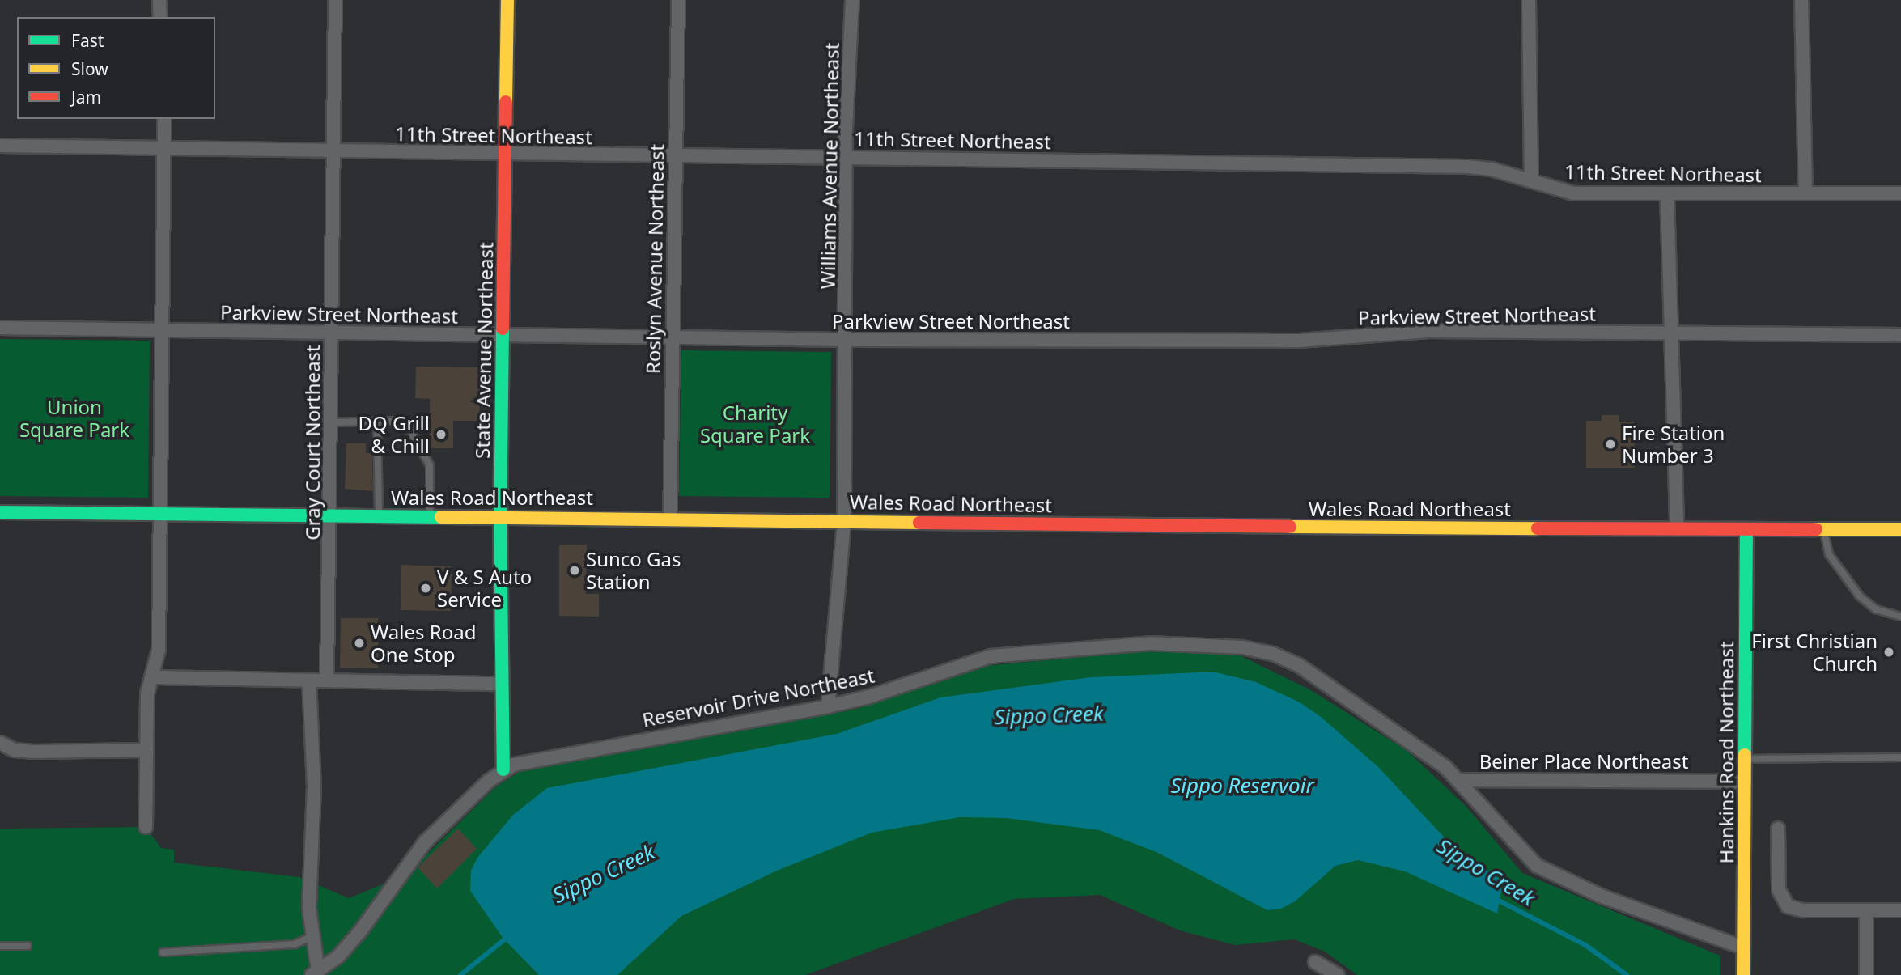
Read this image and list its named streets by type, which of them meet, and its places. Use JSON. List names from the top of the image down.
{
  "streets": {
    "main road": ["State Avenue Northeast", "Wales Road Northeast", "Hankins Road Northeast"],
    "street": [
      "11th Street Northeast",
      "Williams Avenue Northeast",
      "Roslyn Avenue Northeast",
      "Parkview Street Northeast",
      "Gray Court Northeast",
      "Reservoir Drive Northeast",
      "Beiner Place Northeast"
    ]
  },
  "crossings": [
    ["11th Street Northeast", "Williams Avenue Northeast"],
    ["11th Street Northeast", "Roslyn Avenue Northeast"],
    ["11th Street Northeast", "State Avenue Northeast"],
    ["11th Street Northeast", "Gray Court Northeast"],
    ["Williams Avenue Northeast", "Parkview Street Northeast"],
    ["Williams Avenue Northeast", "Wales Road Northeast"],
    ["Williams Avenue Northeast", "Reservoir Drive Northeast"],
    ["Roslyn Avenue Northeast", "Parkview Street Northeast"],
    ["Roslyn Avenue Northeast", "Wales Road Northeast"],
    ["Parkview Street Northeast", "State Avenue Northeast"],
    ["Parkview Street Northeast", "Gray Court Northeast"],
    ["State Avenue Northeast", "Wales Road Northeast"],
    ["State Avenue Northeast", "Reservoir Drive Northeast"],
    ["Gray Court Northeast", "Wales Road Northeast"],
    ["Wales Road Northeast", "Hankins Road Northeast"],
    ["Reservoir Drive Northeast", "Hankins Road Northeast"],
    ["Reservoir Drive Northeast", "Beiner Place Northeast"],
    ["Hankins Road Northeast", "Beiner Place Northeast"]
  ],
  "water": ["Sippo Creek", "Sippo Reservoir"],
  "parks": ["Union Square Park", "Charity Square Park"],
  "places": [
    "DQ Grill & Chill",
    "Fire Station Number 3",
    "Sunco Gas Station",
    "V & S Auto Service",
    "Wales Road One Stop",
    "First Christian Church"
  ],
  "legend": ["Fast", "Slow", "Jam"]
}
